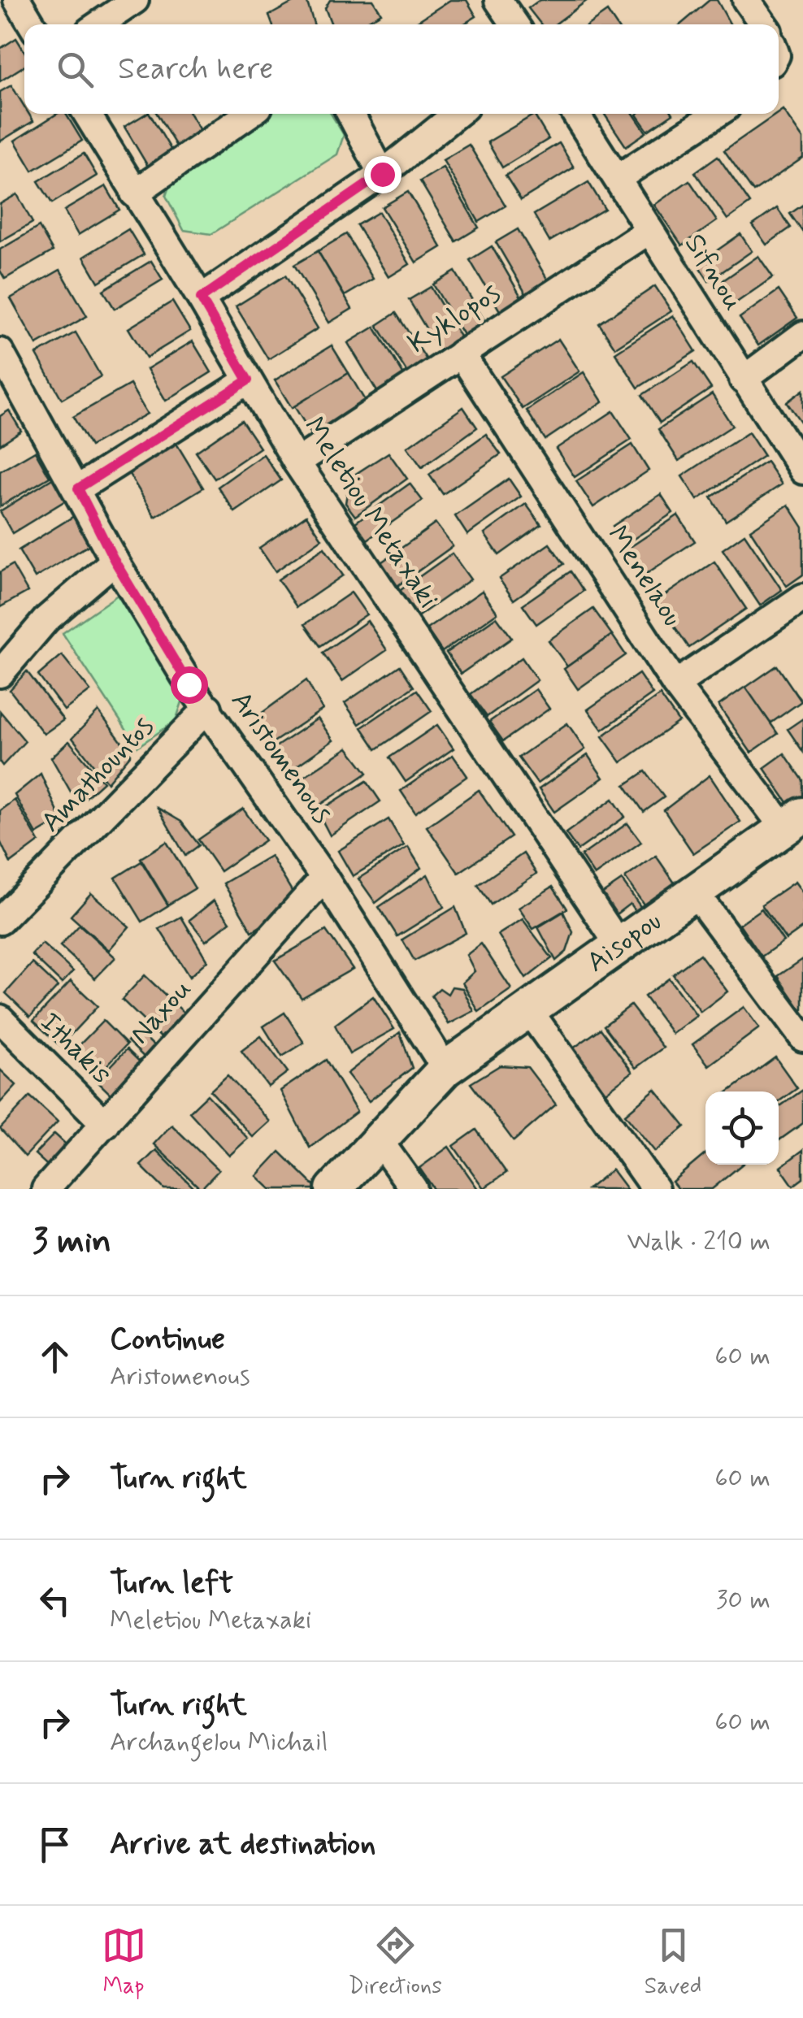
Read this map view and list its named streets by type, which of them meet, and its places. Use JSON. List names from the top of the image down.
{
  "streets": {
    "street": [
      "Sifnou",
      "Kyklopos",
      "Meletiou Metaxaki",
      "Menelaou",
      "Aristomenous",
      "Amathountos",
      "Aisopou",
      "Naxou",
      "Ithakis"
    ]
  },
  "crossings": [
    ["Sifnou", "Kyklopos"],
    ["Kyklopos", "Meletiou Metaxaki"],
    ["Kyklopos", "Menelaou"],
    ["Meletiou Metaxaki", "Aisopou"],
    ["Menelaou", "Aisopou"],
    ["Aristomenous", "Amathountos"],
    ["Aristomenous", "Aisopou"],
    ["Aristomenous", "Naxou"],
    ["Naxou", "Ithakis"]
  ],
  "page": {
    "search": "Search here",
    "heading": ["3 min", "Walk · 210 m"],
    "list": [
      ["Continue", "Aristomenous", "60 m"],
      ["Turn right", "60 m"],
      ["Turn left", "Meletiou Metaxaki", "30 m"],
      ["Turn right", "Archangelou Michail", "60 m"],
      "Arrive at destination"
    ],
    "nav": ["Map", "Directions", "Saved"]
  }
}
